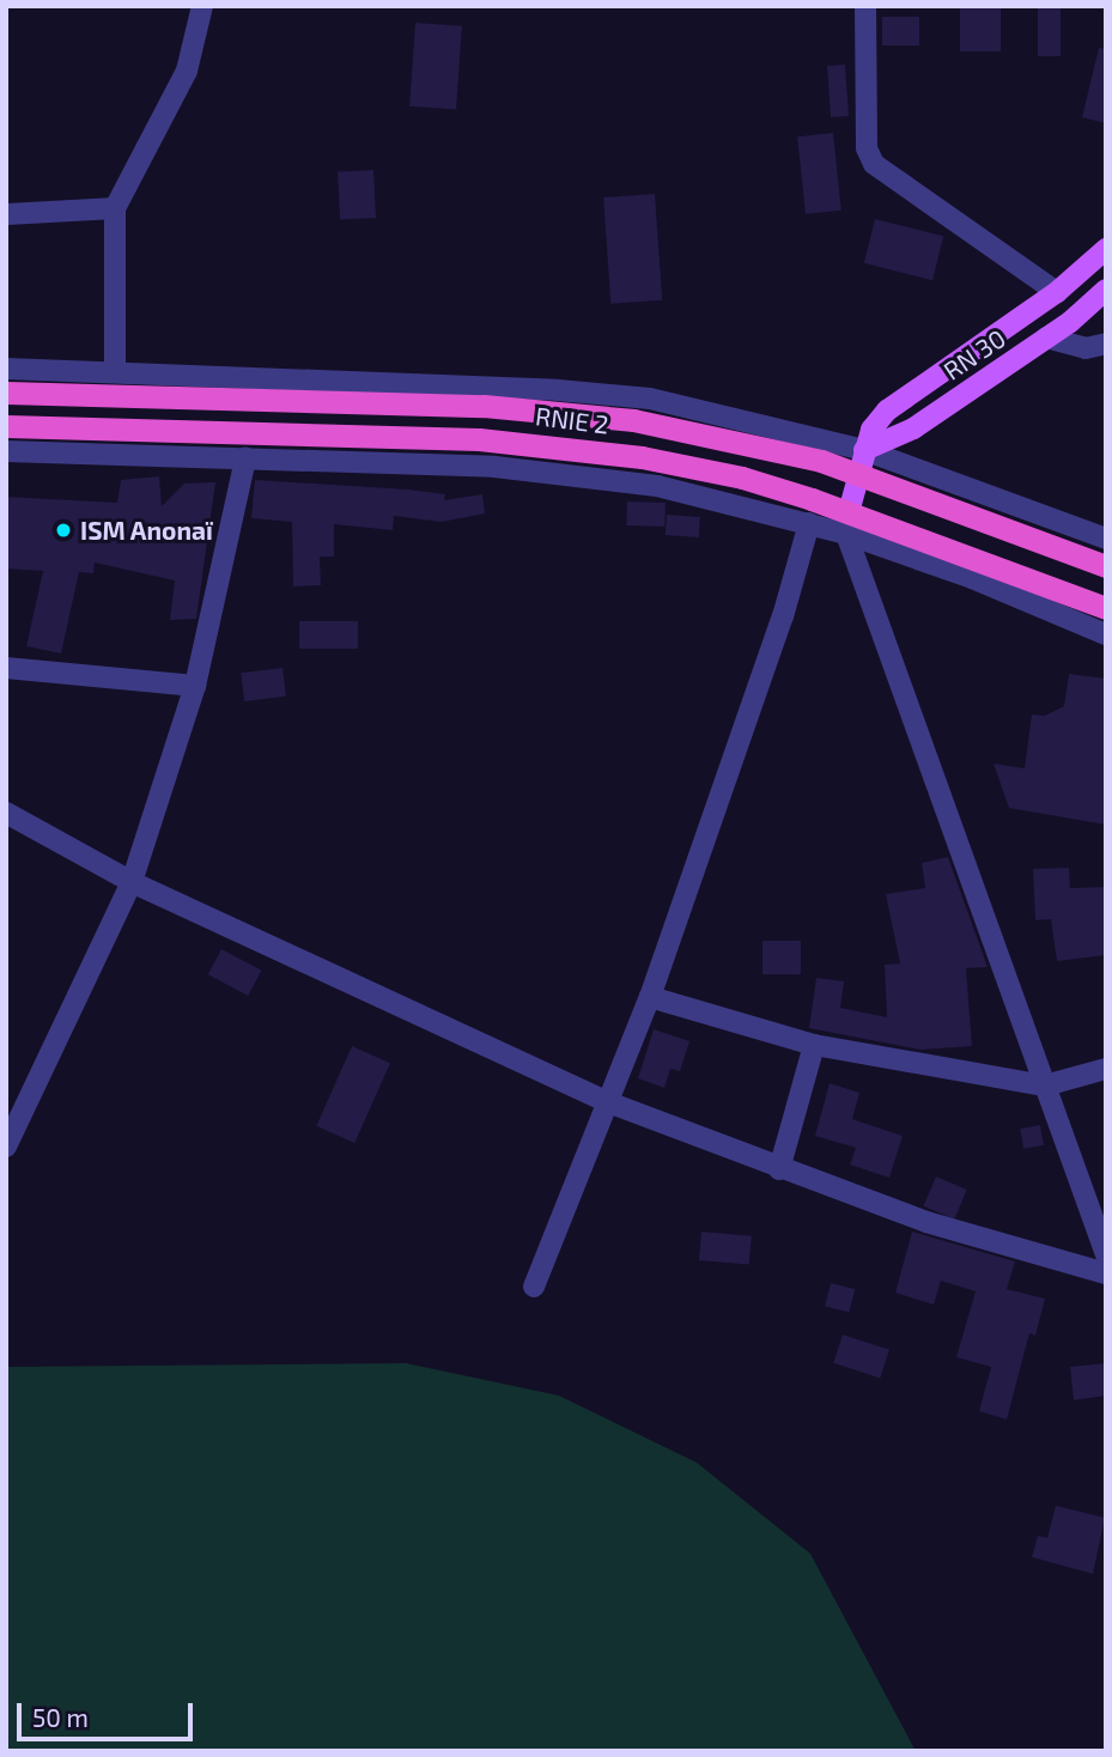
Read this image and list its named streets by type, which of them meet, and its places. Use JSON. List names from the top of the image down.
{
  "streets": {
    "highway": ["RNIE 2"],
    "main road": ["RN 30"]
  },
  "places": ["ISM Anonaï"],
  "scale_bar": "50 m"
}
